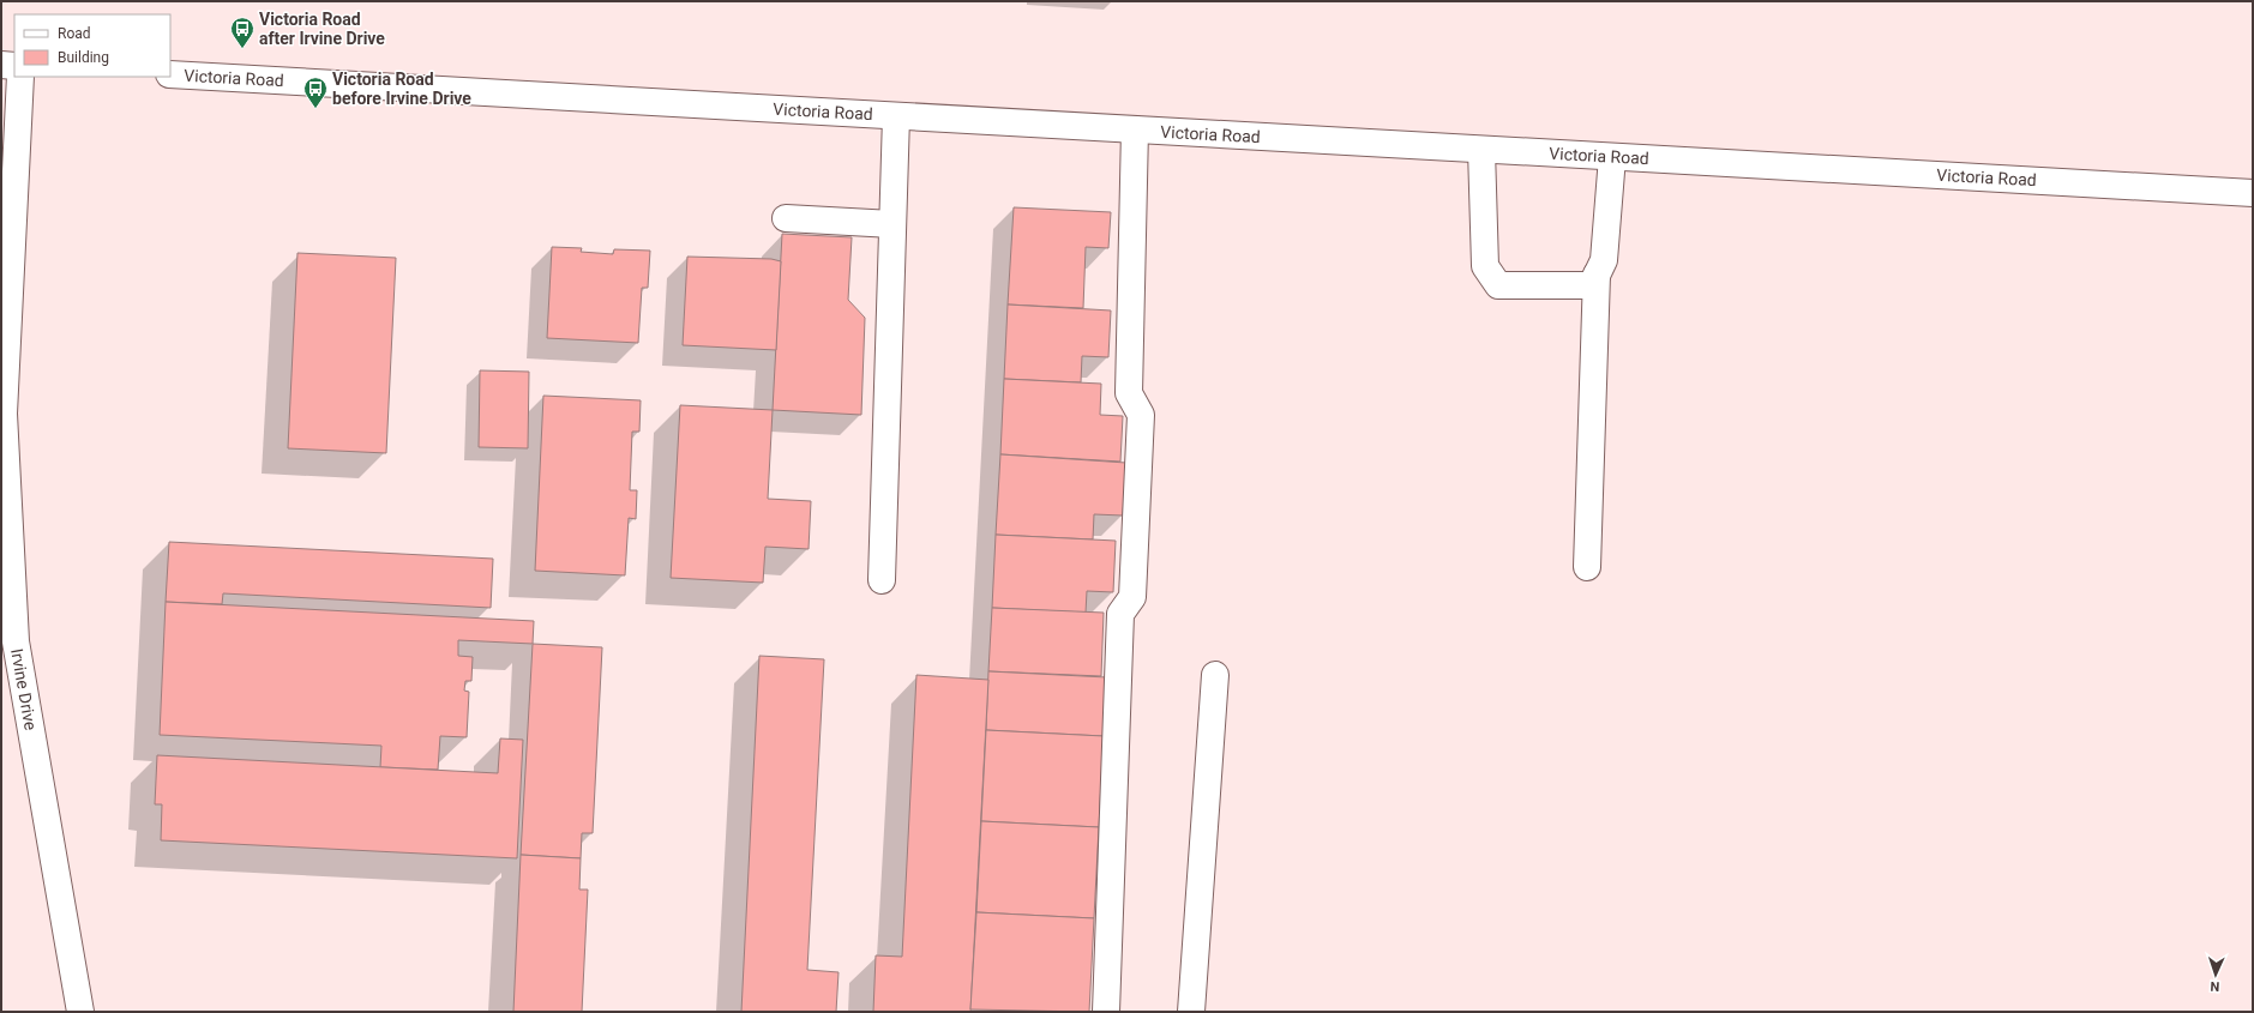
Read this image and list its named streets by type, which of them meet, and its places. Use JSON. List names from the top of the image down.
{
  "streets": {
    "street": ["Victoria Road", "Irvine Drive"]
  },
  "places": {
    "bus stop": ["Victoria Road after Irvine Drive", "Victoria Road before Irvine Drive"]
  },
  "legend": ["Road", "Building"],
  "north": "bottom"
}
